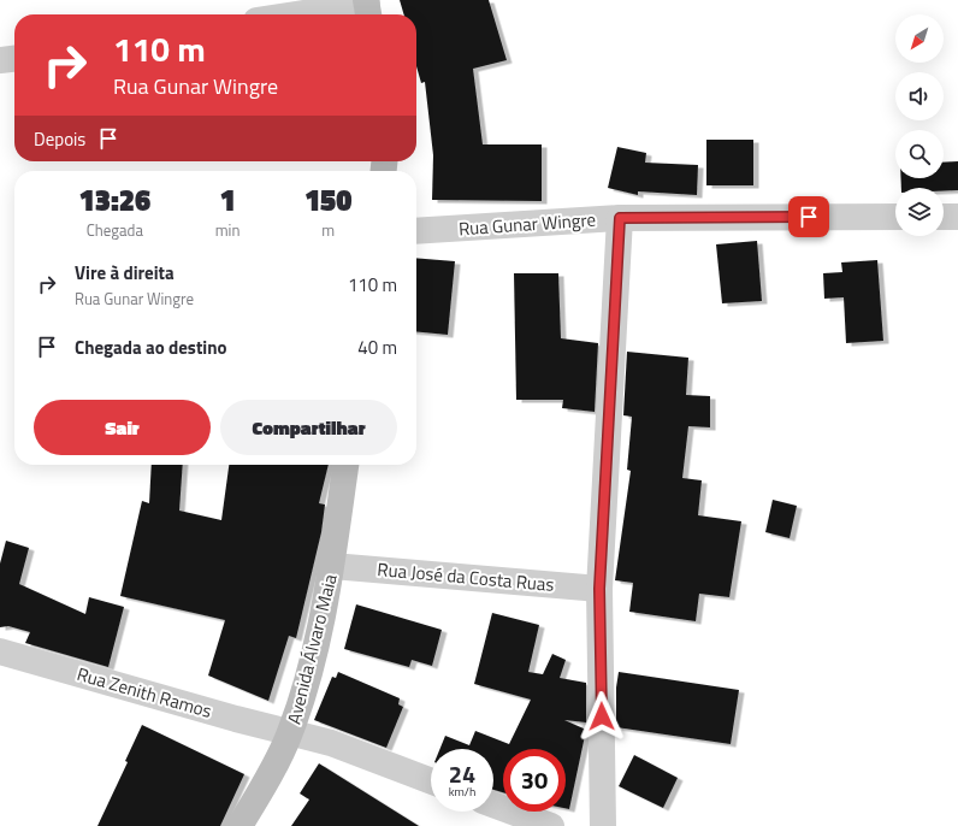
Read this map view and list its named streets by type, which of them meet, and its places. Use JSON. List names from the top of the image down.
{
  "streets": {
    "street": [
      "Rua Gunar Wingre",
      "Rua José da Costa Ruas",
      "Avenida Álvaro Maia",
      "Rua Zenith Ramos"
    ]
  },
  "crossings": [
    ["Rua José da Costa Ruas", "Avenida Álvaro Maia"],
    ["Avenida Álvaro Maia", "Rua Zenith Ramos"]
  ],
  "north": "bottom left",
  "page": {
    "turn": ["110 m", "Rua Gunar Wingre"],
    "then": "Depois",
    "eta": [
      "13:26",
      "Chegada",
      "1",
      "min",
      "150",
      "m"
    ],
    "list": [
      {
        "name": "Vire à direita",
        "note": "Rua Gunar Wingre",
        "value": "110 m"
      },
      {
        "name": "Chegada ao destino",
        "value": "40 m"
      }
    ],
    "buttons": ["Sair", "Compartilhar"],
    "speed": "24 km/h",
    "limit": "30"
  }
}
